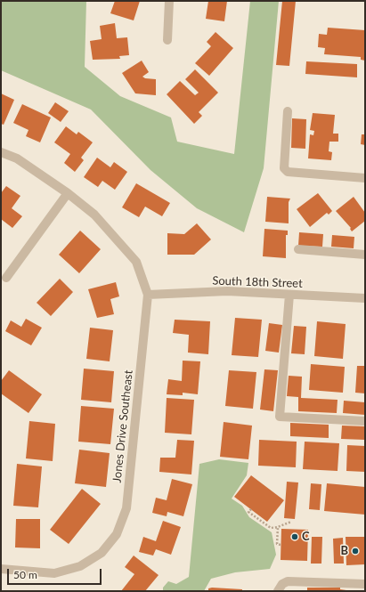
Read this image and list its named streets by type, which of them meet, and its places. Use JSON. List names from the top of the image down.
{
  "streets": {
    "street": ["South 18th Street", "Jones Drive Southeast"]
  },
  "crossings": [
    ["South 18th Street", "Jones Drive Southeast"]
  ],
  "places": ["C", "B"],
  "scale_bar": "50 m"
}
